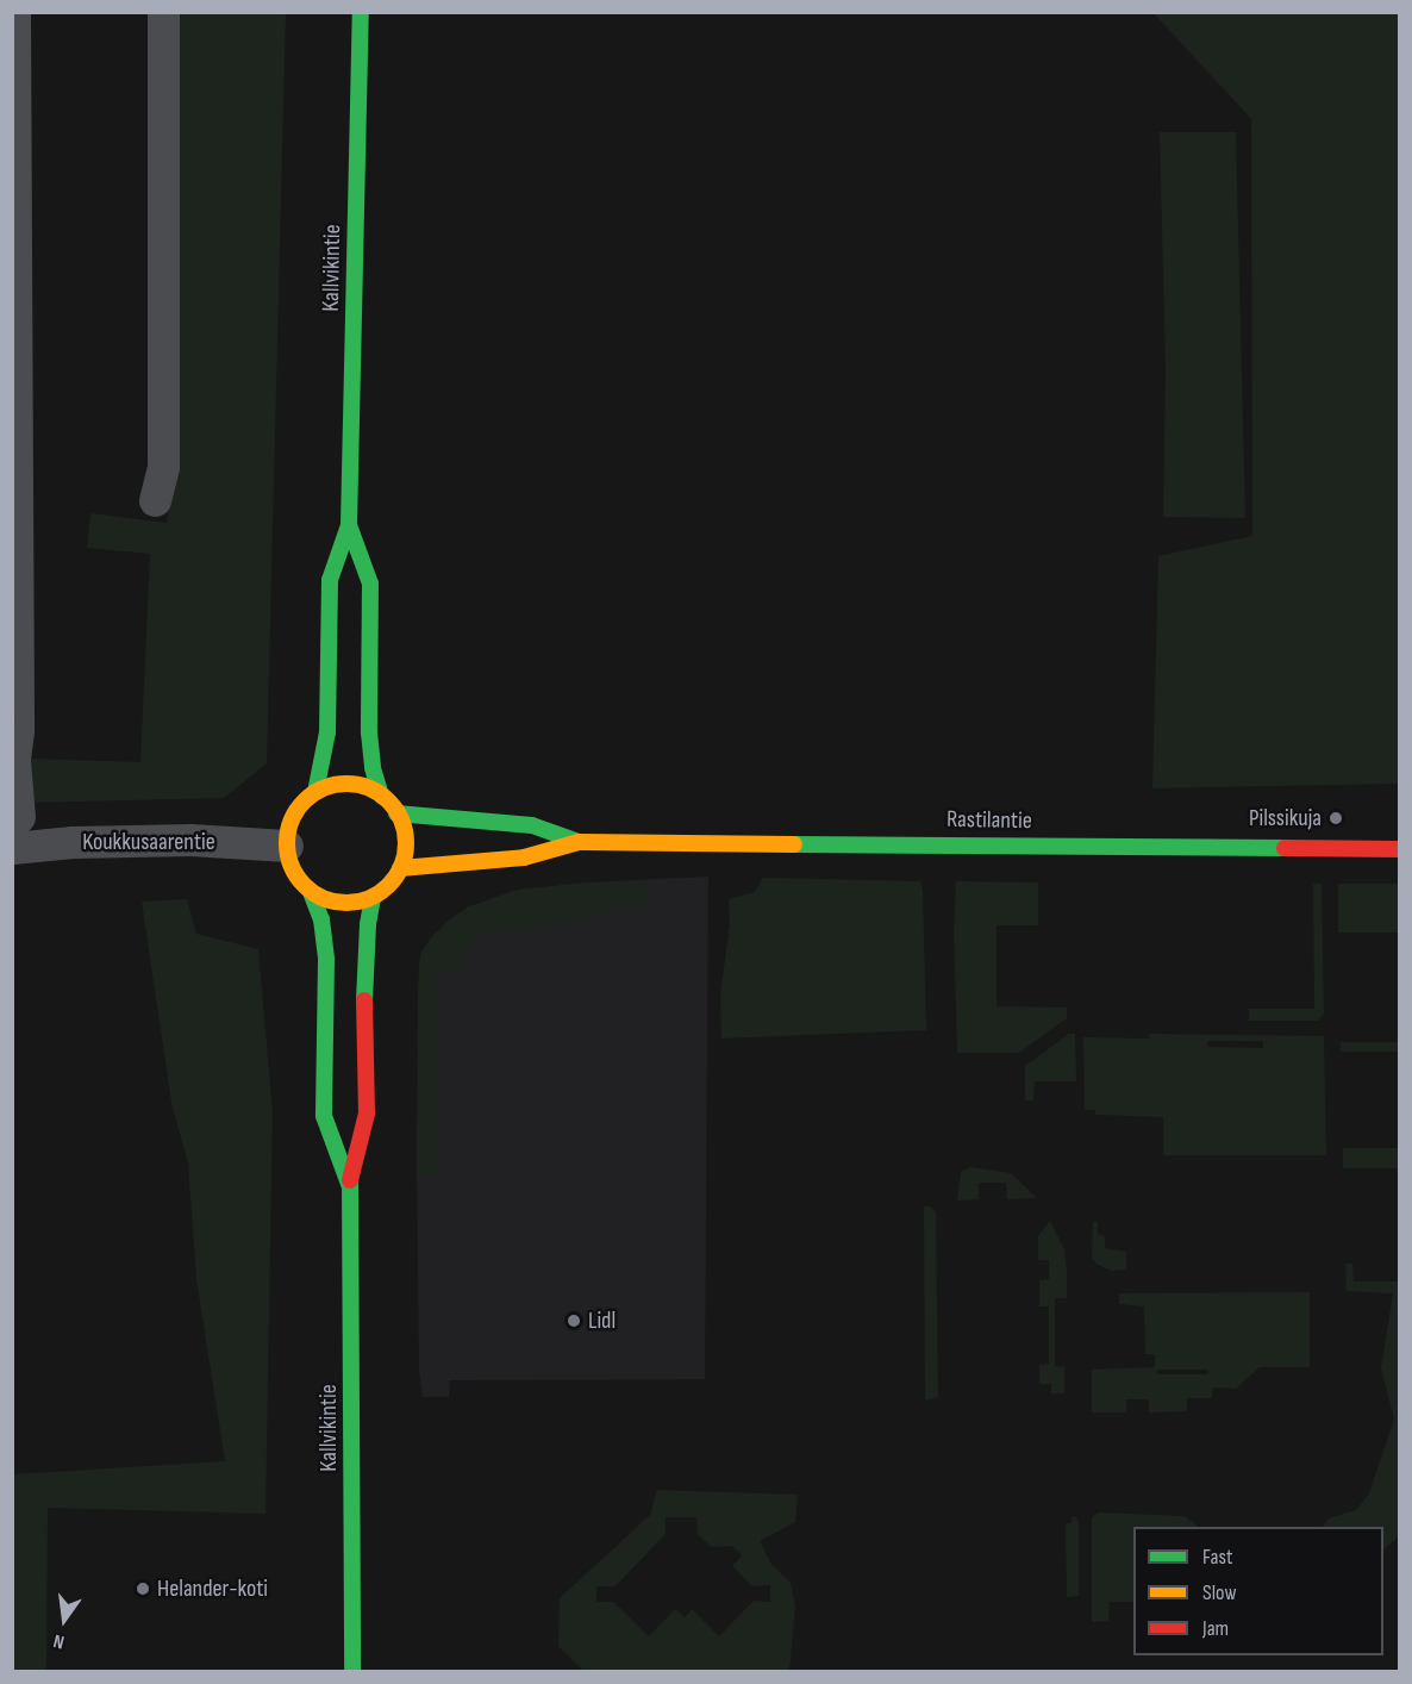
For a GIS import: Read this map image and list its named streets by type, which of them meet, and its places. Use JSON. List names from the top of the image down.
{
  "streets": {
    "main road": ["Kallvikintie", "Rastilantie"],
    "street": ["Koukkusaarentie"]
  },
  "crossings": [
    ["Kallvikintie", "Rastilantie"],
    ["Kallvikintie", "Koukkusaarentie"],
    ["Rastilantie", "Koukkusaarentie"]
  ],
  "places": ["Pilssikuja", "Lidl", "Helander-koti"],
  "legend": ["Fast", "Slow", "Jam"],
  "north": "bottom"
}
